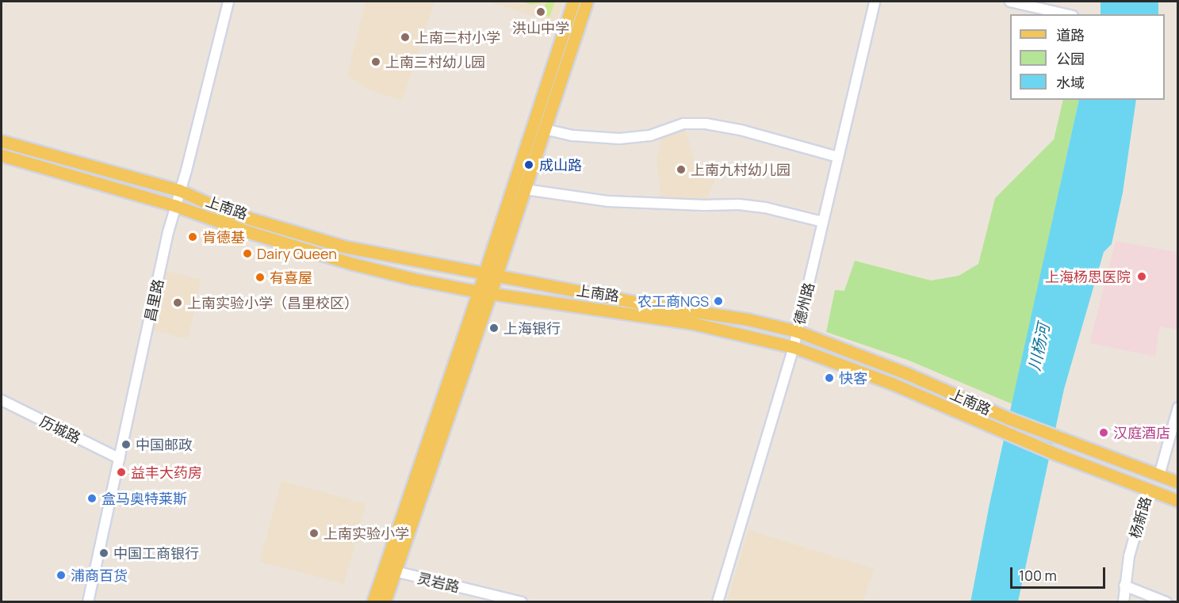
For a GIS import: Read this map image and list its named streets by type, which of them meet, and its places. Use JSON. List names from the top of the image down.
{
  "streets": {
    "main road": ["上南路"],
    "street": [
      "昌里路",
      "德州路",
      "历城路",
      "杨新路",
      "灵岩路"
    ]
  },
  "crossings": [
    ["上南路", "昌里路"],
    ["上南路", "德州路"],
    ["上南路", "杨新路"],
    ["昌里路", "历城路"]
  ],
  "water": ["川杨河"],
  "places": [
    "洪山中学",
    "上南二村小学",
    "上南三村幼儿园",
    "成山路",
    "上南九村幼儿园",
    "肯德基",
    "Dairy Queen",
    "上海杨思医院",
    "有喜屋",
    "农工商NGS",
    "上南实验小学（昌里校区）",
    "上海银行",
    "快客",
    "汉庭酒店",
    "中国邮政",
    "益丰大药房",
    "盒马奥特莱斯",
    "上南实验小学",
    "中国工商银行",
    "浦商百货"
  ],
  "legend": ["道路", "公园", "水域"],
  "scale_bar": "100 m"
}
